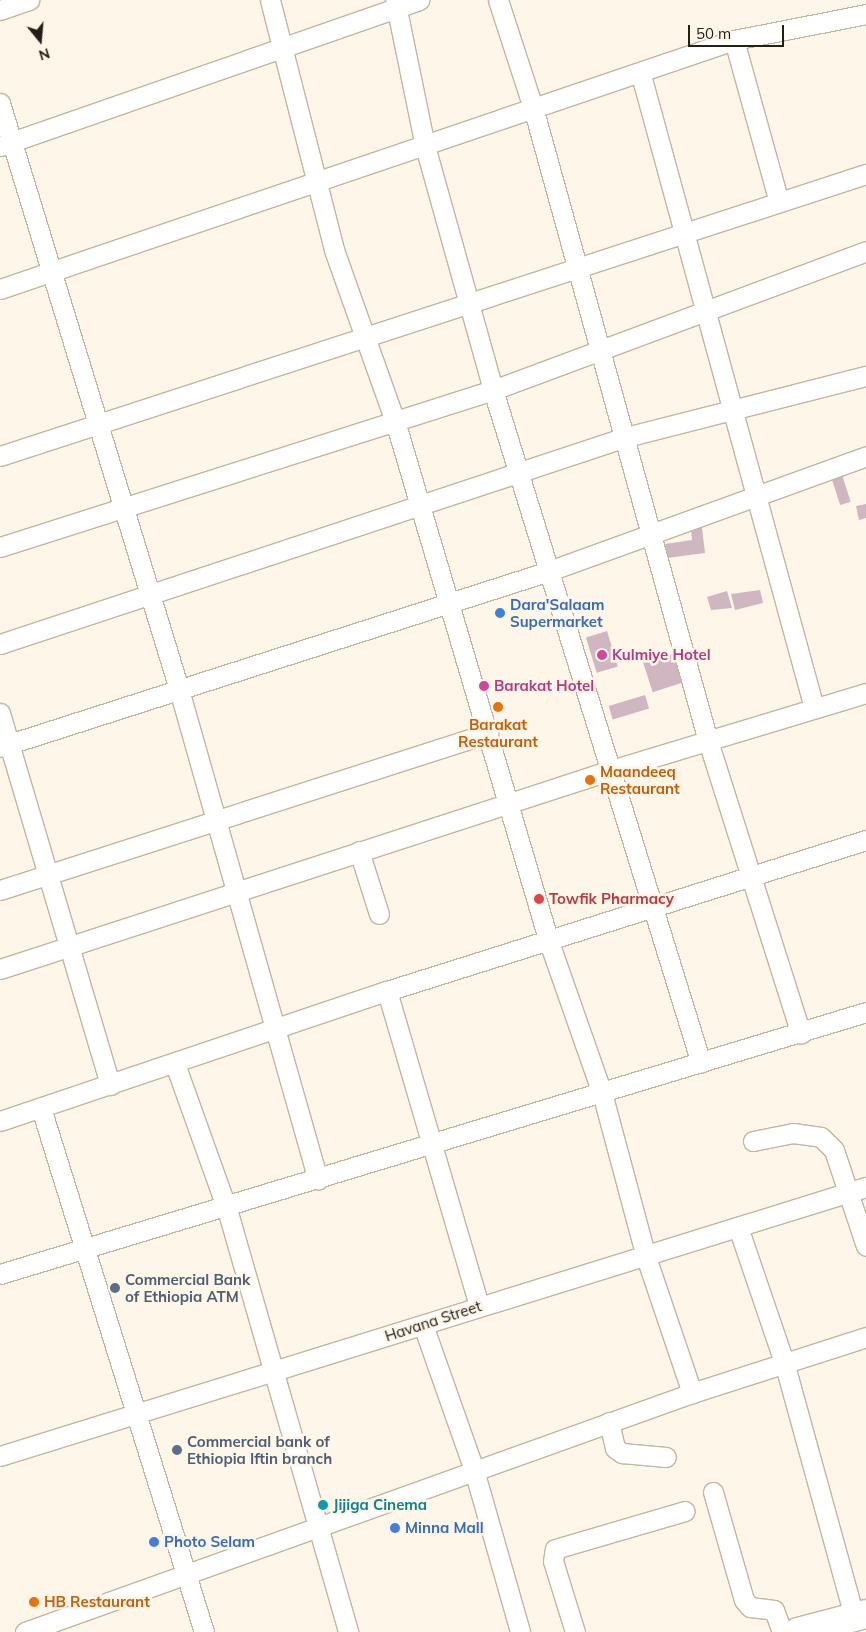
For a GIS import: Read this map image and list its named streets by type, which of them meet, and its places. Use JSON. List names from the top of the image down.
{
  "streets": {
    "street": ["Havana Street"]
  },
  "places": [
    "Dara'Salaam Supermarket",
    "Kulmiye Hotel",
    "Barakat Hotel",
    "Barakat Restaurant",
    "Maandeeq Restaurant",
    "Towfik Pharmacy",
    "Commercial Bank of Ethiopia ATM",
    "Commercial bank of Ethiopia Iftin branch",
    "Jijiga Cinema",
    "Minna Mall",
    "Photo Selam",
    "HB Restaurant"
  ],
  "scale_bar": "50 m",
  "north": "bottom"
}
